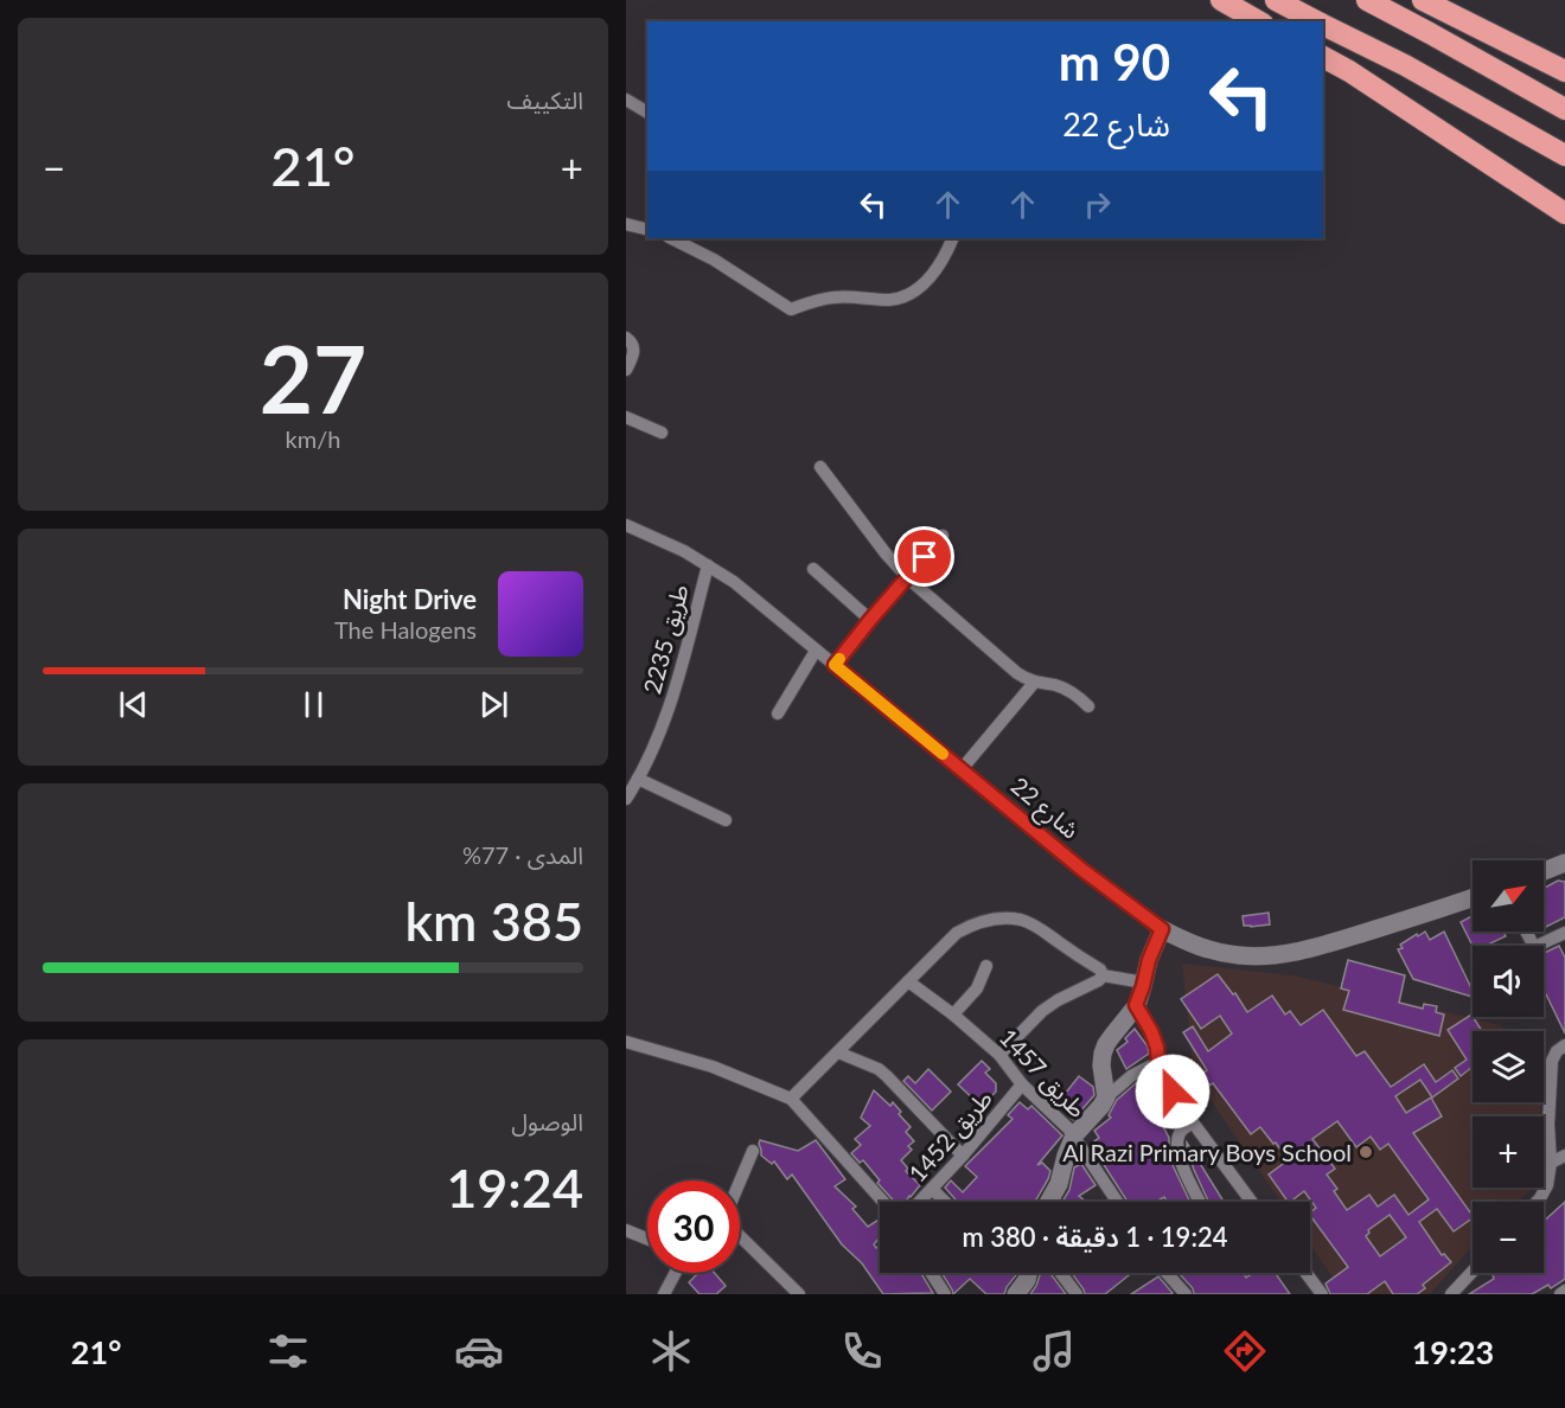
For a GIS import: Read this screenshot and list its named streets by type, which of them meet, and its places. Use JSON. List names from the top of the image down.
{
  "streets": {
    "street": [
      "طريق 2235",
      "شارع 22",
      "طريق 1457",
      "طريق 1452"
    ]
  },
  "crossings": [
    ["طريق 2235", "شارع 22"],
    ["طريق 1457", "طريق 1452"]
  ],
  "places": ["Al Razi Primary Boys School"],
  "north": "top right",
  "page": {
    "tile": [
      "التكييف",
      ["27", "km/h"],
      ["المدى · 77%", "385 km"],
      ["الوصول", "19:24"]
    ],
    "turn": ["90 m", "شارع 22"],
    "heat": ["−", "21°", "+"],
    "song": ["Night Drive", "The Halogens"],
    "map_buttons": ["+", "−"],
    "limit": "30",
    "trip": "19:24 · 1 دقيقة · 380 m",
    "tabs": ["19:23", "21°"]
  }
}
